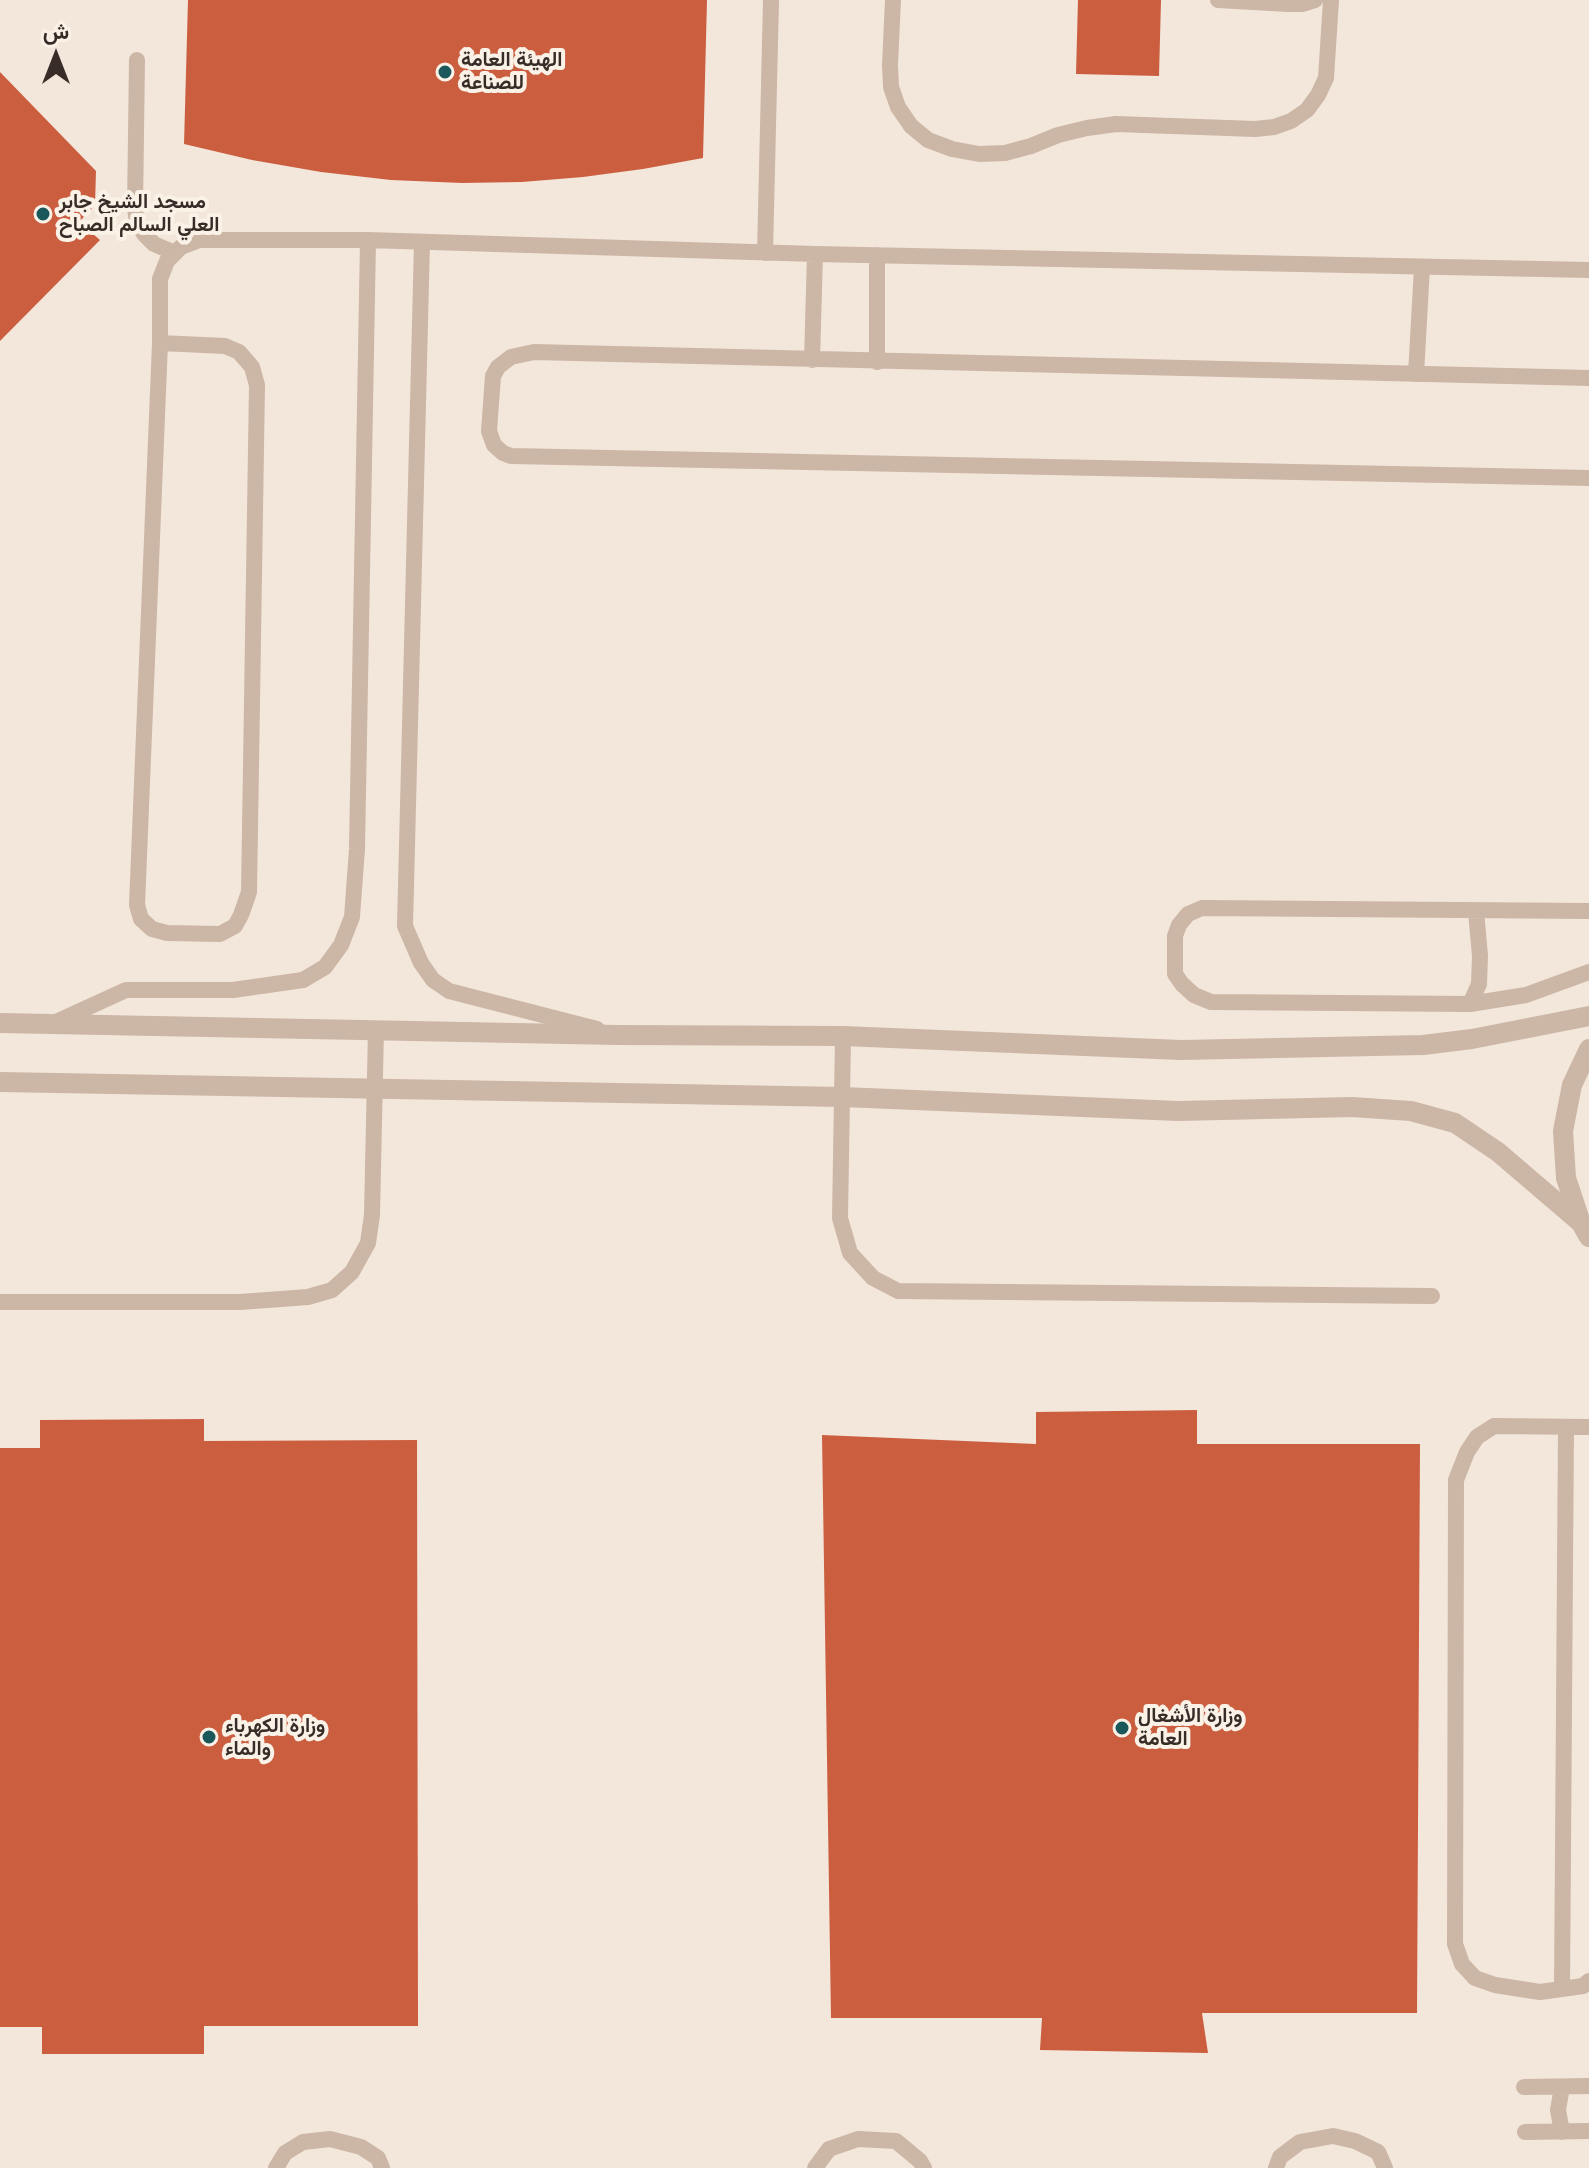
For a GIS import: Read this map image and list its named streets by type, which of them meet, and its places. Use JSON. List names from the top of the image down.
{
  "places": [
    "الهيئة العامة للصناعة",
    "مسجد الشيخ جابر العلي السالم الصباح",
    "وزارة الأشغال العامة",
    "وزارة الكهرباء والماء"
  ],
  "north": "top"
}
